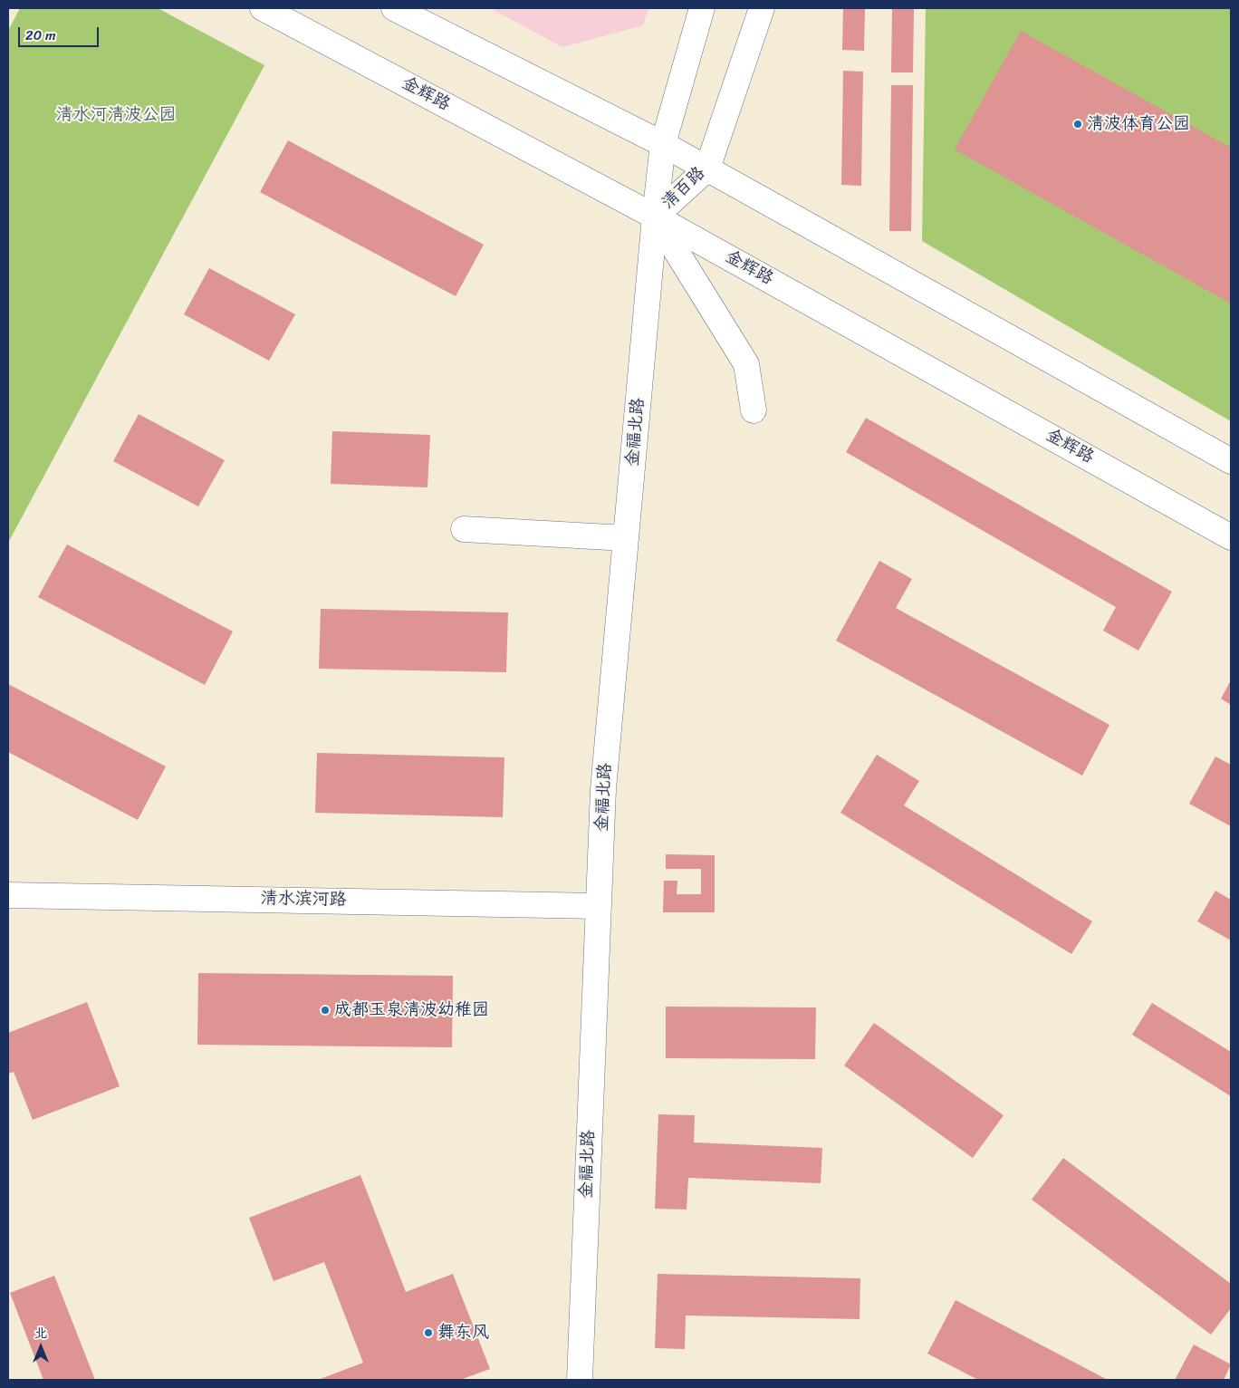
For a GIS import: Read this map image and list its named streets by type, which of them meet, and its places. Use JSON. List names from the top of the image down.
{
  "streets": {
    "street": [
      "金辉路",
      "清百路",
      "金福北路",
      "清水滨河路"
    ]
  },
  "crossings": [
    ["金辉路", "清百路"],
    ["金辉路", "金福北路"],
    ["清百路", "金福北路"],
    ["金福北路", "清水滨河路"]
  ],
  "parks": ["清水河清波公园"],
  "places": ["清波体育公园", "成都玉泉清波幼稚园", "舞东风"],
  "scale_bar": "20 m",
  "north": "top"
}
